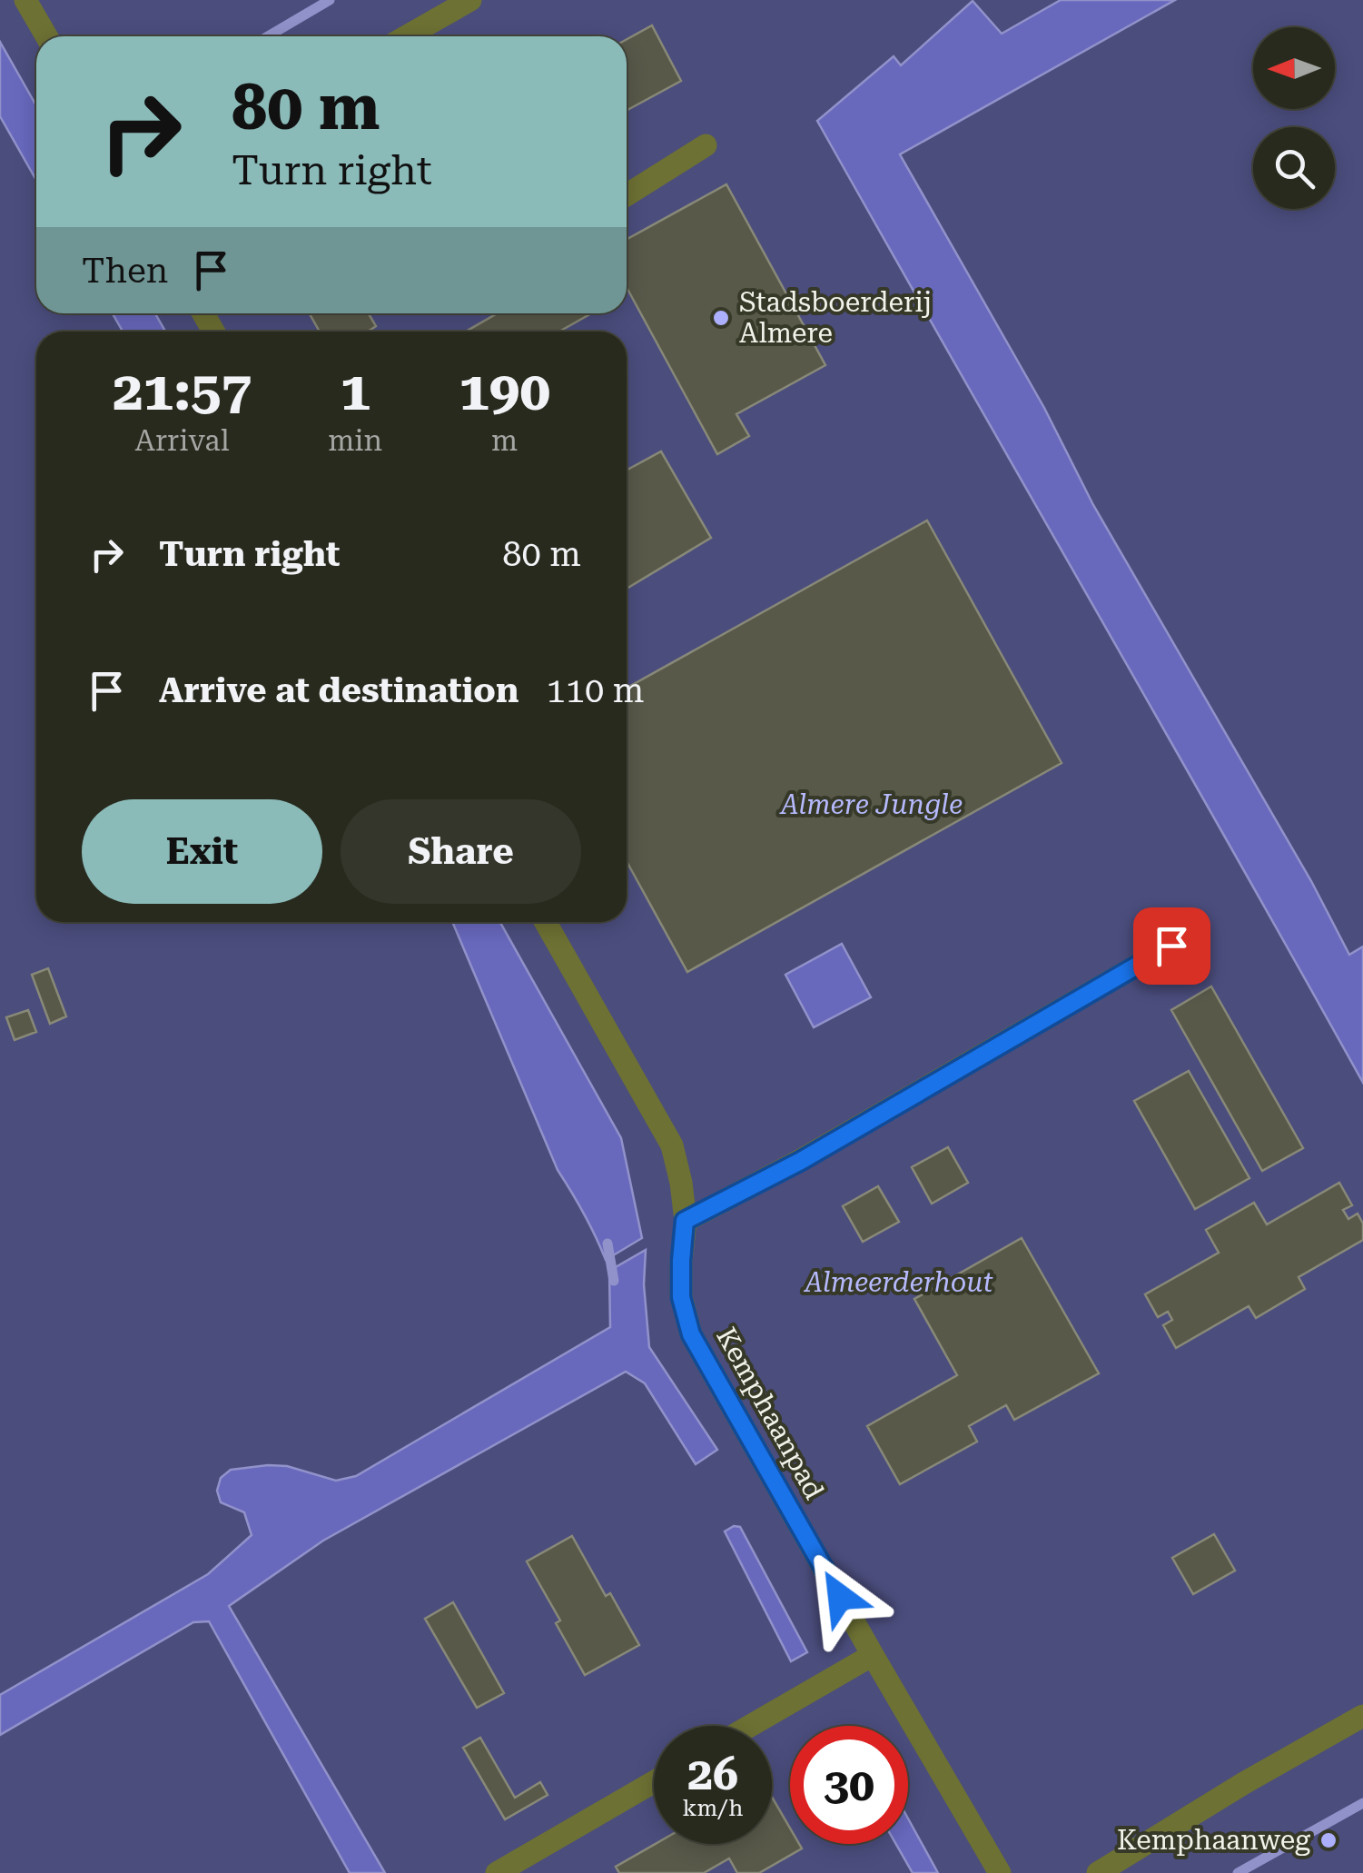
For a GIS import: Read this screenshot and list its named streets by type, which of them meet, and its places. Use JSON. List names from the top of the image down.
{
  "streets": {
    "street": ["Kemphaanpad"]
  },
  "parks": ["Almere Jungle", "Almeerderhout"],
  "places": ["Stadsboerderij Almere", "Kemphaanweg"],
  "north": "left",
  "page": {
    "turn": ["80 m", "Turn right"],
    "then": "Then",
    "eta": [
      "21:57",
      "Arrival",
      "1",
      "min",
      "190",
      "m"
    ],
    "list": [
      {
        "name": "Turn right",
        "value": "80 m"
      },
      {
        "name": "Arrive at destination",
        "value": "110 m"
      }
    ],
    "buttons": ["Exit", "Share"],
    "speed": "26 km/h",
    "limit": "30"
  }
}
